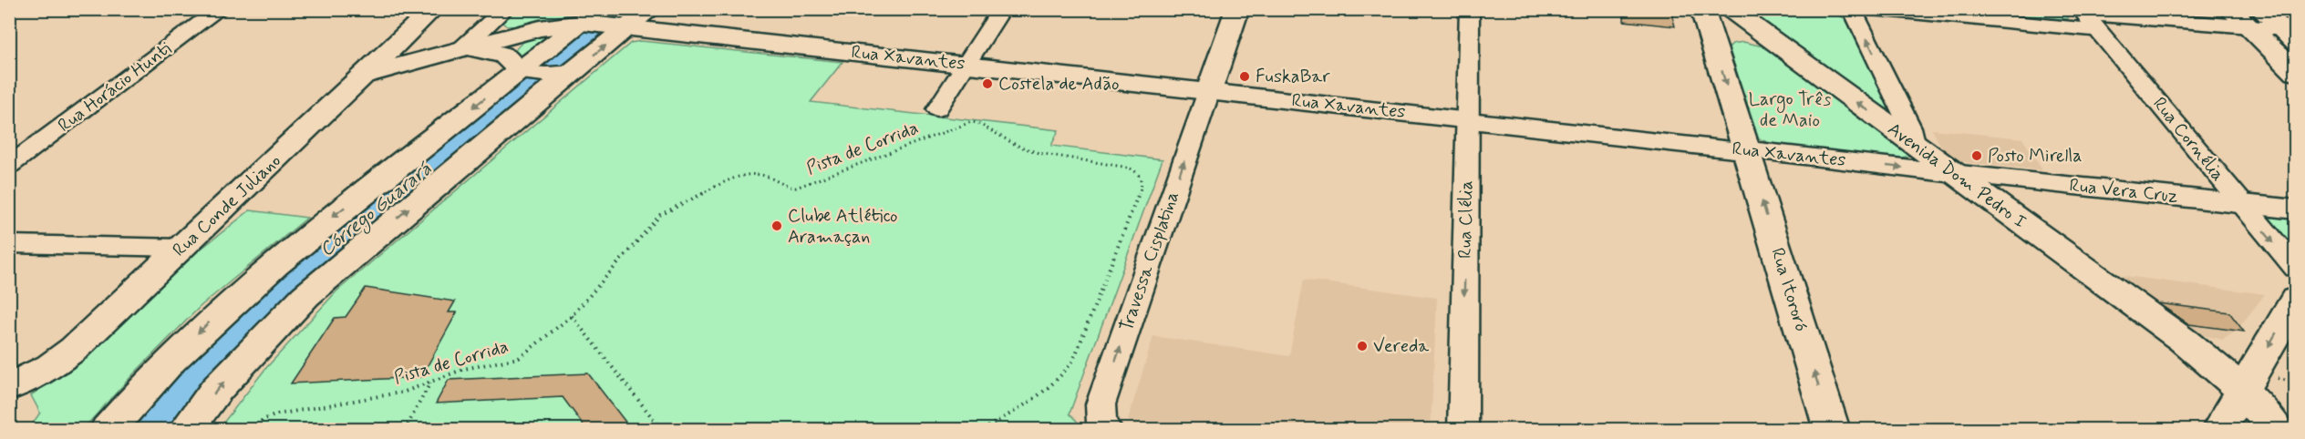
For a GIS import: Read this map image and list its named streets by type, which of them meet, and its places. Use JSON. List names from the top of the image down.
{
  "streets": {
    "street": [
      "Rua Xavantes",
      "Rua Horácio Hunti",
      "Rua Cornélia",
      "Avenida Dom Pedro I",
      "Rua Vera Cruz",
      "Rua Conde Juliano",
      "Rua Clélia",
      "Travessa Cisplatina",
      "Rua Itororó"
    ],
    "path": ["Pista de Corrida"]
  },
  "crossings": [
    ["Rua Xavantes", "Avenida Dom Pedro I"],
    ["Rua Xavantes", "Rua Vera Cruz"],
    ["Rua Xavantes", "Rua Conde Juliano"],
    ["Rua Xavantes", "Rua Clélia"],
    ["Rua Xavantes", "Travessa Cisplatina"],
    ["Rua Xavantes", "Rua Itororó"],
    ["Rua Cornélia", "Rua Vera Cruz"],
    ["Avenida Dom Pedro I", "Rua Vera Cruz"]
  ],
  "one_way": ["Rua Clélia", "Travessa Cisplatina", "Rua Itororó"],
  "water": ["Córrego Guarará"],
  "parks": ["Largo Três de Maio"],
  "places": [
    "FuskaBar",
    "Costela de Adão",
    "Posto Mirella",
    "Clube Atlético Aramaçan",
    "Vereda"
  ]
}
